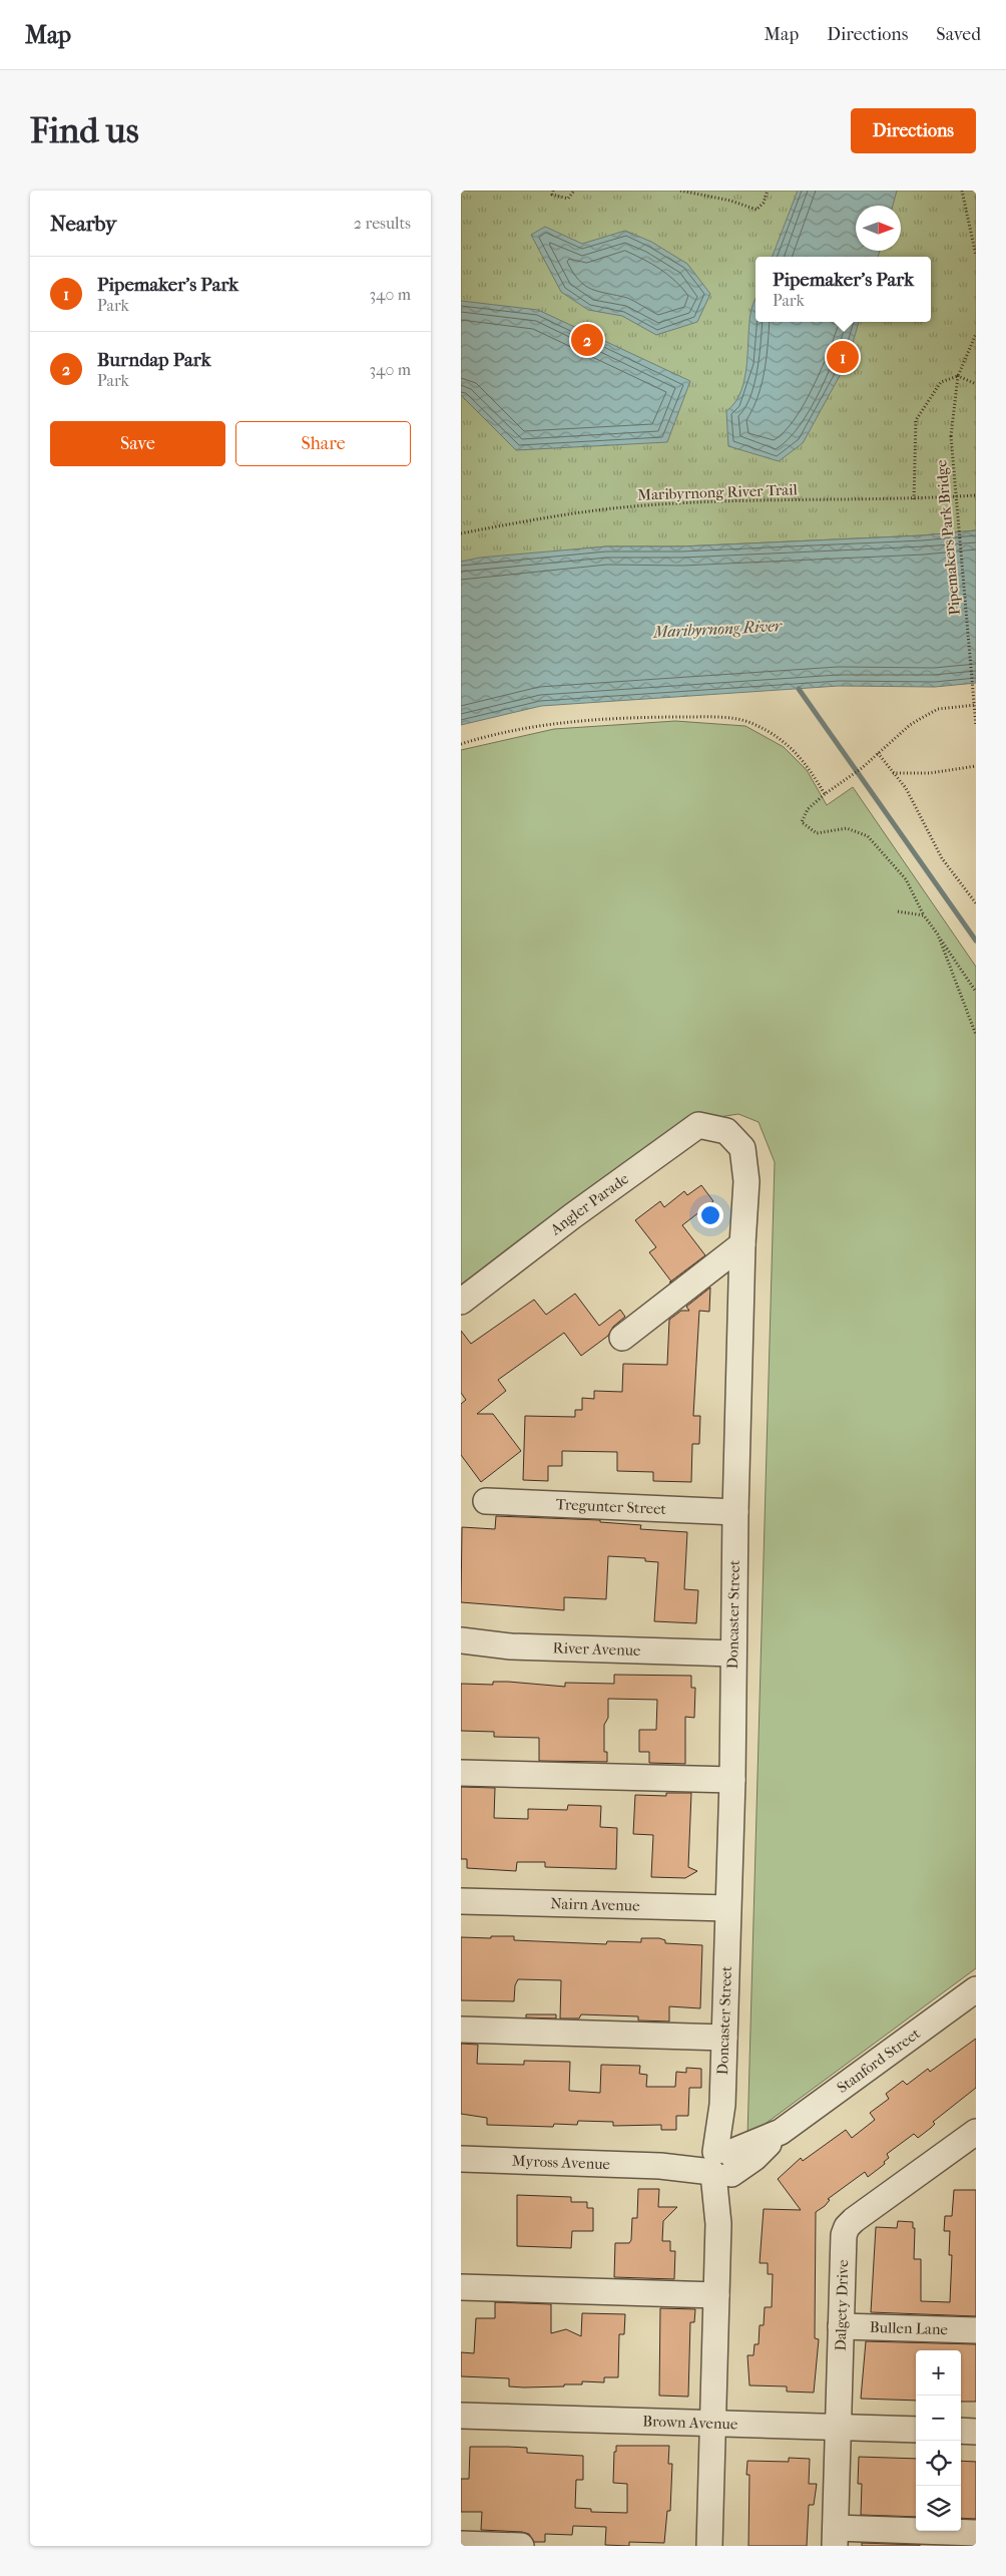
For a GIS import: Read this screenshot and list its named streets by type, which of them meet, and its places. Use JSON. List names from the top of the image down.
{
  "streets": {
    "street": [
      "Angler Parade",
      "Tregunter Street",
      "Doncaster Street",
      "River Avenue",
      "Nairn Avenue",
      "Stanford Street",
      "Myross Avenue",
      "Dalgety Drive",
      "Bullen Lane",
      "Brown Avenue"
    ],
    "path": ["Maribyrnong River Trail", "Pipemakers Park Bridge"]
  },
  "crossings": [
    ["Angler Parade", "Doncaster Street"],
    ["Tregunter Street", "Doncaster Street"],
    ["Doncaster Street", "River Avenue"],
    ["Doncaster Street", "Nairn Avenue"],
    ["Doncaster Street", "Stanford Street"],
    ["Doncaster Street", "Myross Avenue"],
    ["Doncaster Street", "Brown Avenue"],
    ["Stanford Street", "Myross Avenue"],
    ["Dalgety Drive", "Bullen Lane"],
    ["Dalgety Drive", "Brown Avenue"]
  ],
  "water": ["Maribyrnong River"],
  "north": "right",
  "page": {
    "header": "Map",
    "nav": ["Map", "Directions", "Saved"],
    "buttons": [
      "Directions",
      ["Save", "Share"]
    ],
    "title": "Find us",
    "heading": ["Nearby", "2 results"],
    "list": [
      {
        "mark": "1",
        "name": "Pipemaker's Park",
        "note": "Park",
        "value": "340 m"
      },
      {
        "mark": "2",
        "name": "Burndap Park",
        "note": "Park",
        "value": "340 m"
      }
    ],
    "popup": ["Pipemaker's Park", "Park"],
    "pins": ["2", "1"],
    "map_buttons": ["+", "−"]
  }
}
